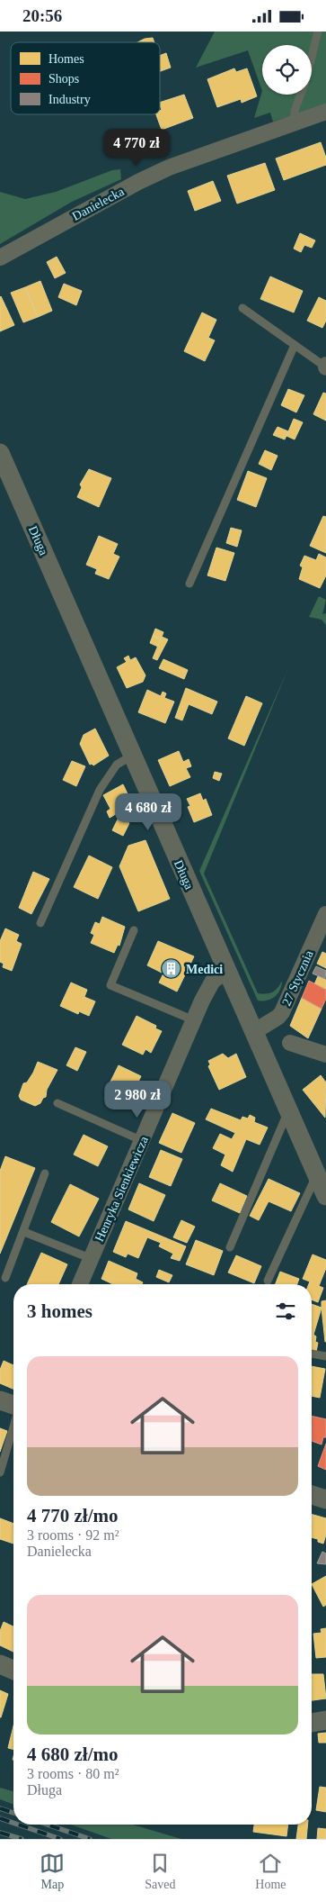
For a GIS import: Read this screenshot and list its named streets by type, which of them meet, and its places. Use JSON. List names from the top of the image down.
{
  "streets": {
    "street": [
      "Danielecka",
      "Długa",
      "27 Stycznia",
      "Henryka Sienkiewicza"
    ]
  },
  "crossings": [
    ["Długa", "27 Stycznia"],
    ["Długa", "Henryka Sienkiewicza"]
  ],
  "places": {
    "building": ["Medici"]
  },
  "legend": ["Homes", "Shops", "Industry"],
  "page": {
    "status": "20:56",
    "price": ["4 770 zł", "4 680 zł", "2 980 zł"],
    "heading": "3 homes",
    "list": [
      {
        "name": "4 770 zł/mo",
        "note": "3 rooms · 92 m² · Danielecka"
      },
      {
        "name": "4 680 zł/mo",
        "note": "3 rooms · 80 m² · Długa"
      }
    ],
    "tabs": ["Map", "Saved", "Home"]
  }
}
